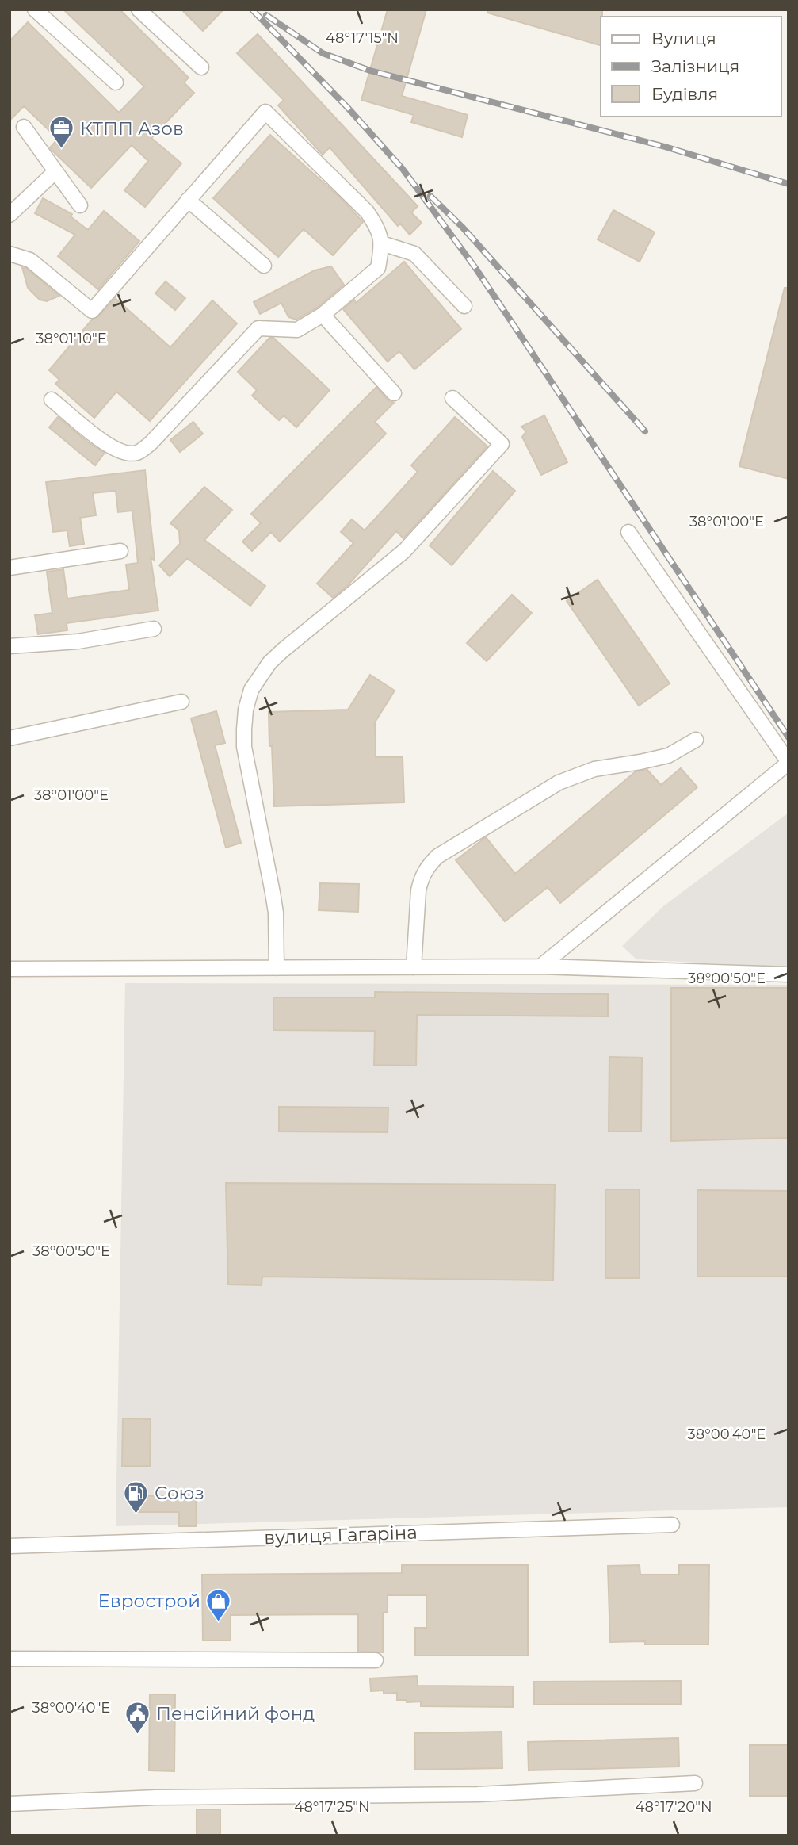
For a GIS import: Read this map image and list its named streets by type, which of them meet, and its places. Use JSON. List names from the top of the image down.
{
  "streets": {
    "street": ["вулиця Гагаріна"]
  },
  "places": {
    "office": ["КТПП Азов"],
    "fuel station": ["Союз"],
    "shop": ["Еврострой"],
    "public building": ["Пенсійний фонд"]
  },
  "legend": ["Вулиця", "Залізниця", "Будівля"],
  "coordinates": [
    "48°17'15\"N",
    "38°01'10\"E",
    "38°01'00\"E",
    "38°00'50\"E",
    "38°00'40\"E",
    "48°17'25\"N",
    "48°17'20\"N"
  ]
}
